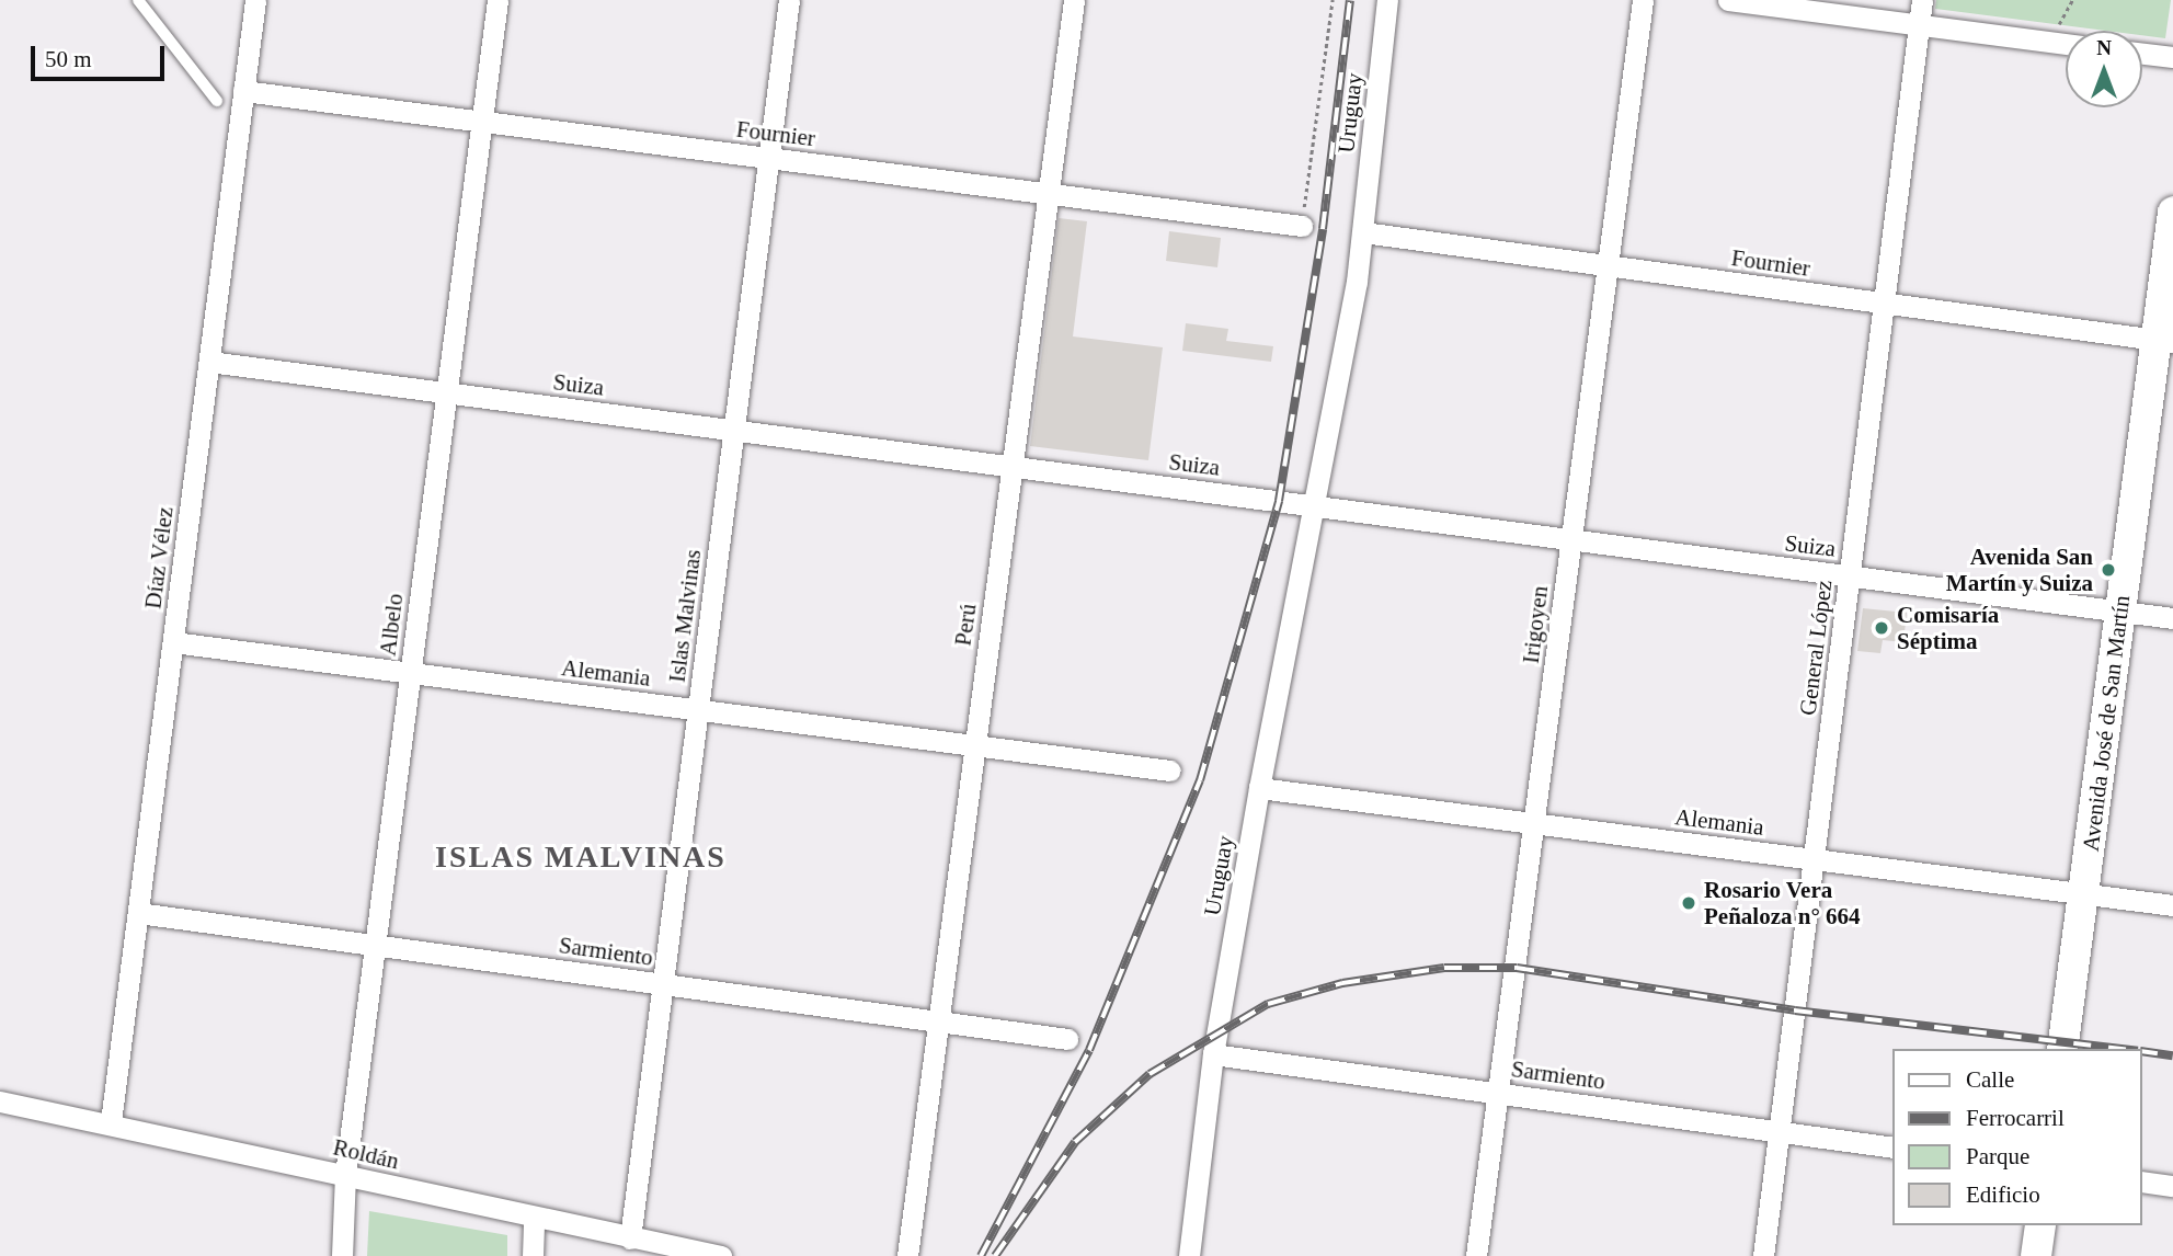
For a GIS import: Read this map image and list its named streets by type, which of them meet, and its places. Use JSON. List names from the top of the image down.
{
  "streets": {
    "main road": ["Avenida José de San Martín"],
    "street": [
      "Uruguay",
      "Fournier",
      "Suiza",
      "Díaz Vélez",
      "Islas Malvinas",
      "Albelo",
      "Perú",
      "Irigoyen",
      "General López",
      "Alemania",
      "Sarmiento",
      "Roldán"
    ]
  },
  "crossings": [
    ["Uruguay", "Fournier"],
    ["Uruguay", "Suiza"],
    ["Uruguay", "Alemania"],
    ["Uruguay", "Sarmiento"],
    ["Fournier", "Díaz Vélez"],
    ["Fournier", "Islas Malvinas"],
    ["Fournier", "Albelo"],
    ["Fournier", "Perú"],
    ["Fournier", "Irigoyen"],
    ["Fournier", "General López"],
    ["Fournier", "Avenida José de San Martín"],
    ["Suiza", "Díaz Vélez"],
    ["Suiza", "Islas Malvinas"],
    ["Suiza", "Albelo"],
    ["Suiza", "Perú"],
    ["Suiza", "Irigoyen"],
    ["Suiza", "General López"],
    ["Suiza", "Avenida José de San Martín"],
    ["Díaz Vélez", "Alemania"],
    ["Díaz Vélez", "Sarmiento"],
    ["Díaz Vélez", "Roldán"],
    ["Islas Malvinas", "Alemania"],
    ["Islas Malvinas", "Sarmiento"],
    ["Islas Malvinas", "Roldán"],
    ["Albelo", "Alemania"],
    ["Albelo", "Sarmiento"],
    ["Albelo", "Roldán"],
    ["Perú", "Alemania"],
    ["Perú", "Sarmiento"],
    ["Irigoyen", "Alemania"],
    ["Irigoyen", "Sarmiento"],
    ["General López", "Alemania"],
    ["General López", "Sarmiento"],
    ["Alemania", "Avenida José de San Martín"]
  ],
  "districts": ["ISLAS MALVINAS"],
  "places": ["Avenida San Martín y Suiza", "Comisaría Séptima", "Rosario Vera Peñaloza n° 664"],
  "legend": [
    "Calle",
    "Ferrocarril",
    "Parque",
    "Edificio"
  ],
  "scale_bar": "50 m",
  "north": "top"
}
